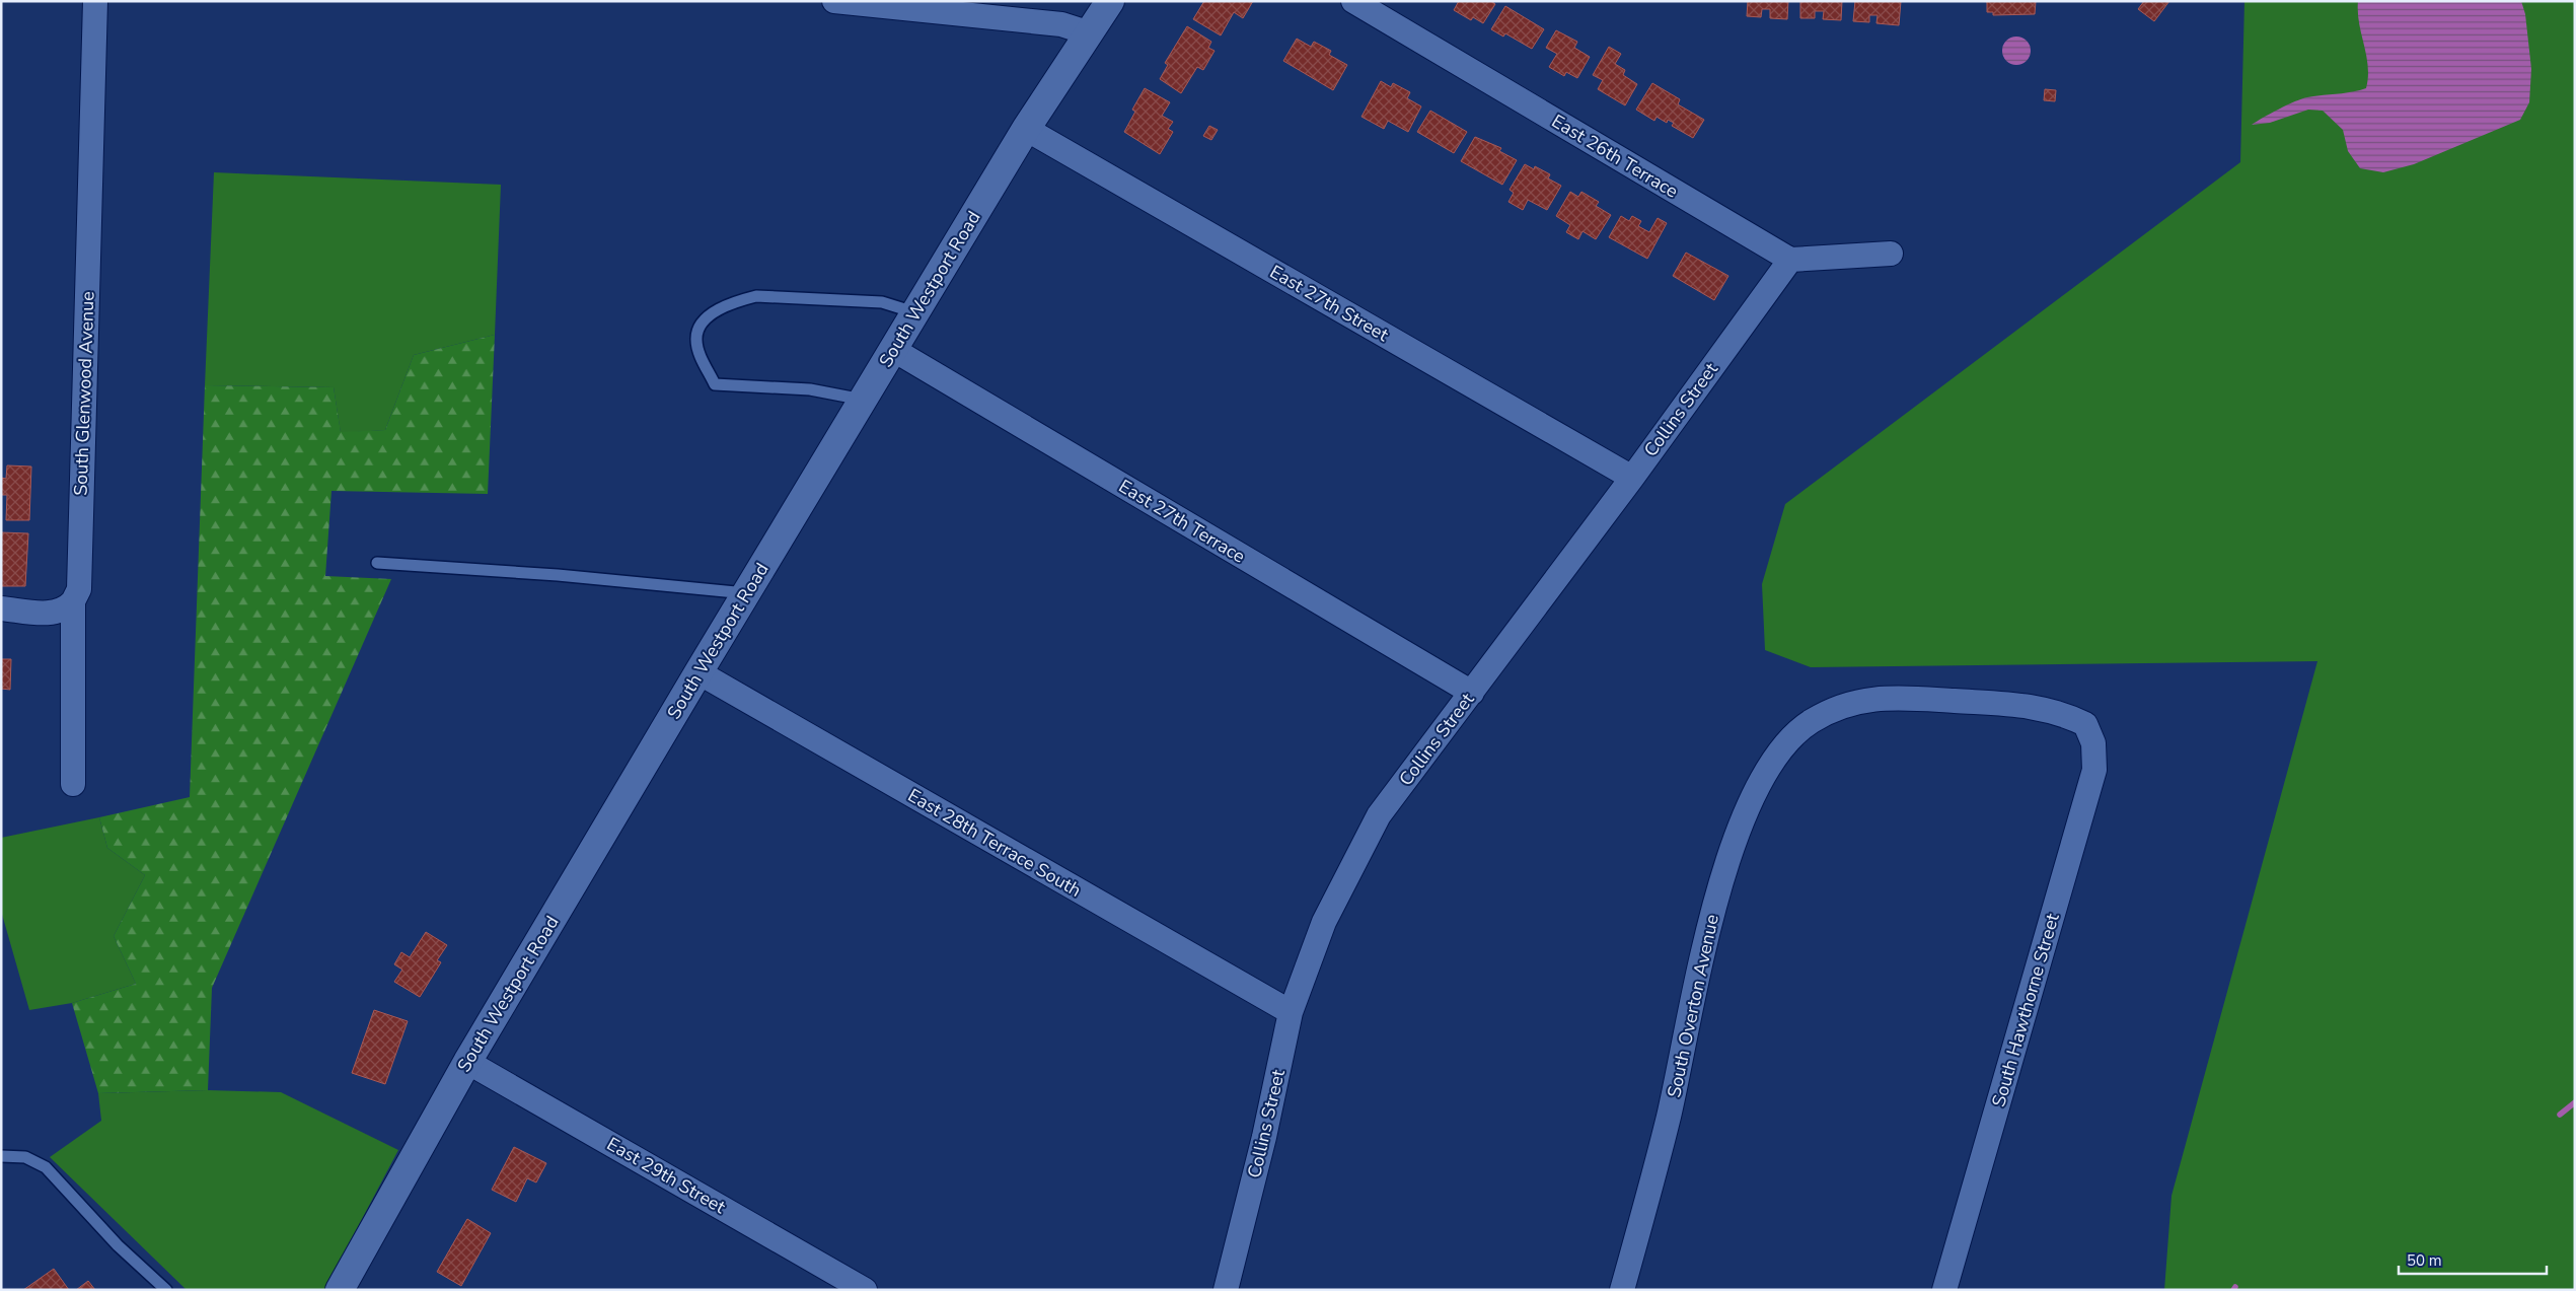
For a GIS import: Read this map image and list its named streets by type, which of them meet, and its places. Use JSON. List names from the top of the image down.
{
  "streets": {
    "street": [
      "East 26th Terrace",
      "South Westport Road",
      "East 27th Street",
      "South Glenwood Avenue",
      "Collins Street",
      "East 27th Terrace",
      "East 28th Terrace South",
      "South Overton Avenue",
      "South Hawthorne Street",
      "East 29th Street"
    ]
  },
  "crossings": [
    ["East 26th Terrace", "Collins Street"],
    ["South Westport Road", "East 27th Street"],
    ["South Westport Road", "East 27th Terrace"],
    ["South Westport Road", "East 28th Terrace South"],
    ["South Westport Road", "East 29th Street"],
    ["East 27th Street", "Collins Street"],
    ["Collins Street", "East 27th Terrace"],
    ["Collins Street", "East 28th Terrace South"],
    ["South Overton Avenue", "South Hawthorne Street"]
  ],
  "scale_bar": "50 m"
}
